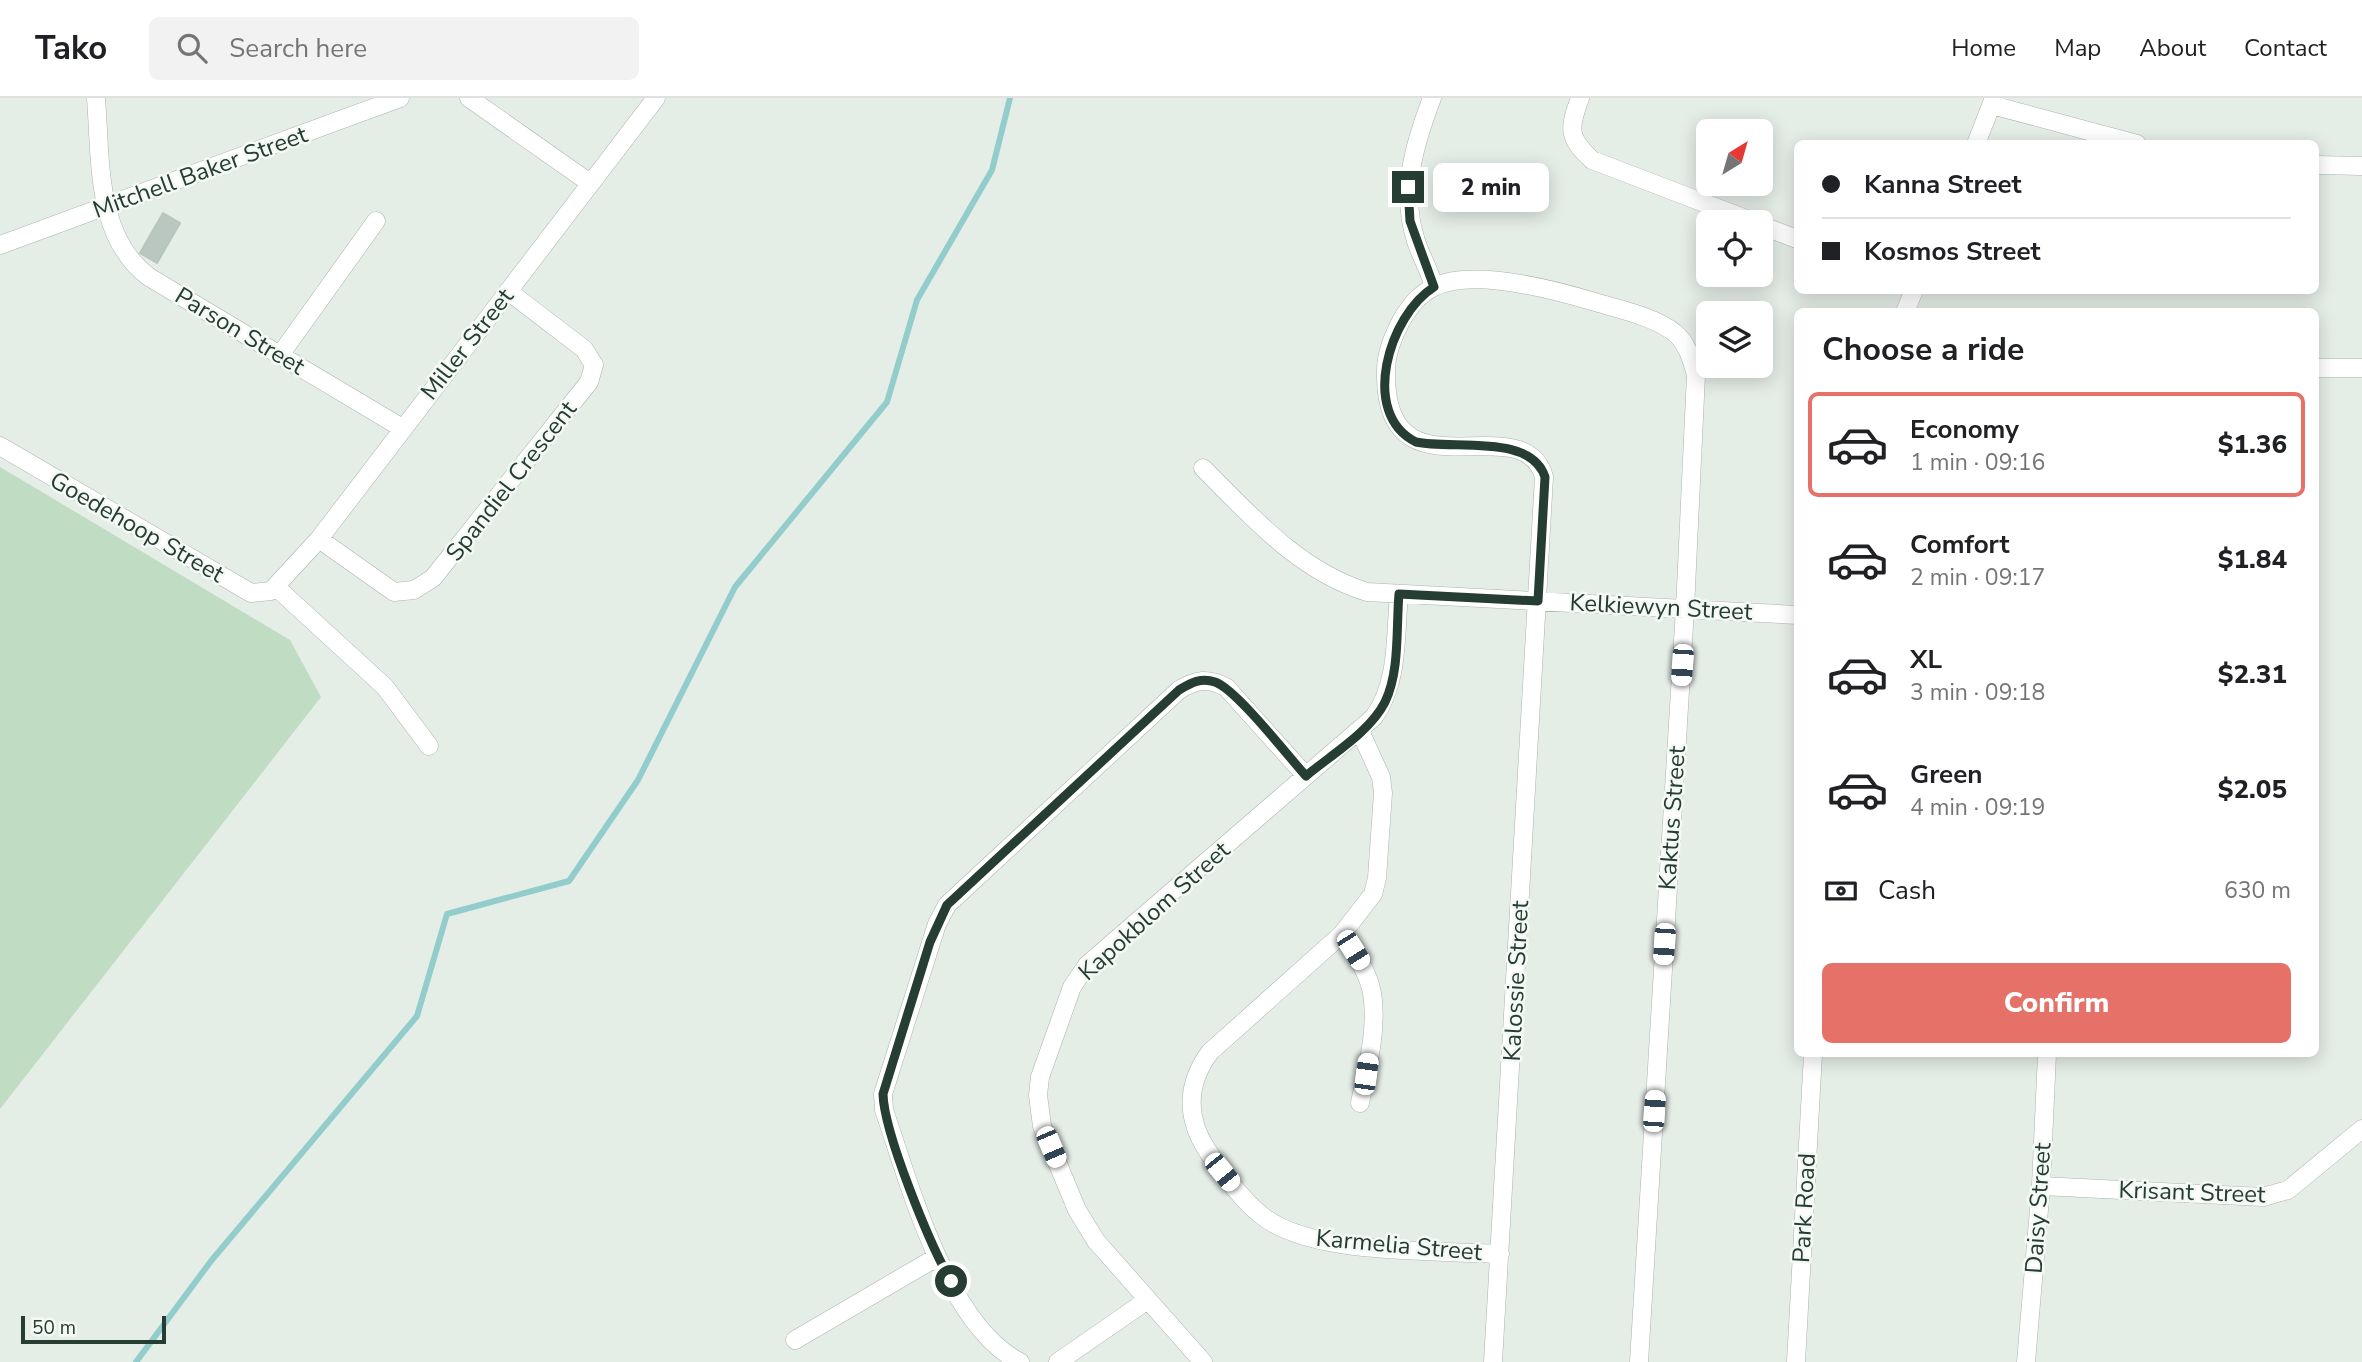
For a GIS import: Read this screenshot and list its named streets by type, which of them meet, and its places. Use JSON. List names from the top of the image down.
{
  "streets": {
    "street": [
      "Mitchell Baker Street",
      "Parson Street",
      "Miller Street",
      "Spandiel Crescent",
      "Goedehoop Street",
      "Kelkiewyn Street",
      "Kaktus Street",
      "Kapokblom Street",
      "Kalossie Street",
      "Krisant Street",
      "Park Road",
      "Daisy Street",
      "Karmelia Street"
    ]
  },
  "crossings": [
    ["Mitchell Baker Street", "Parson Street"],
    ["Parson Street", "Miller Street"],
    ["Miller Street", "Spandiel Crescent"],
    ["Miller Street", "Goedehoop Street"],
    ["Kelkiewyn Street", "Kaktus Street"],
    ["Kelkiewyn Street", "Kapokblom Street"],
    ["Kelkiewyn Street", "Kalossie Street"],
    ["Kaktus Street", "Kalossie Street"],
    ["Kapokblom Street", "Karmelia Street"],
    ["Kalossie Street", "Karmelia Street"],
    ["Krisant Street", "Daisy Street"]
  ],
  "scale_bar": "50 m",
  "north": "top right",
  "page": {
    "header": "Tako",
    "search": "Search here",
    "nav": [
      "Home",
      "Map",
      "About",
      "Contact"
    ],
    "banner": ["Kanna Street", "Kosmos Street"],
    "bubble": "2 min",
    "heading": "Choose a ride",
    "list": [
      {
        "name": "Economy",
        "note": "1 min · 09:16",
        "value": "$1.36"
      },
      {
        "name": "Comfort",
        "note": "2 min · 09:17",
        "value": "$1.84"
      },
      {
        "name": "XL",
        "note": "3 min · 09:18",
        "value": "$2.31"
      },
      {
        "name": "Green",
        "note": "4 min · 09:19",
        "value": "$2.05"
      }
    ],
    "pay": ["Cash", "630 m"],
    "buttons": "Confirm",
    "scale": "50 m"
  }
}
